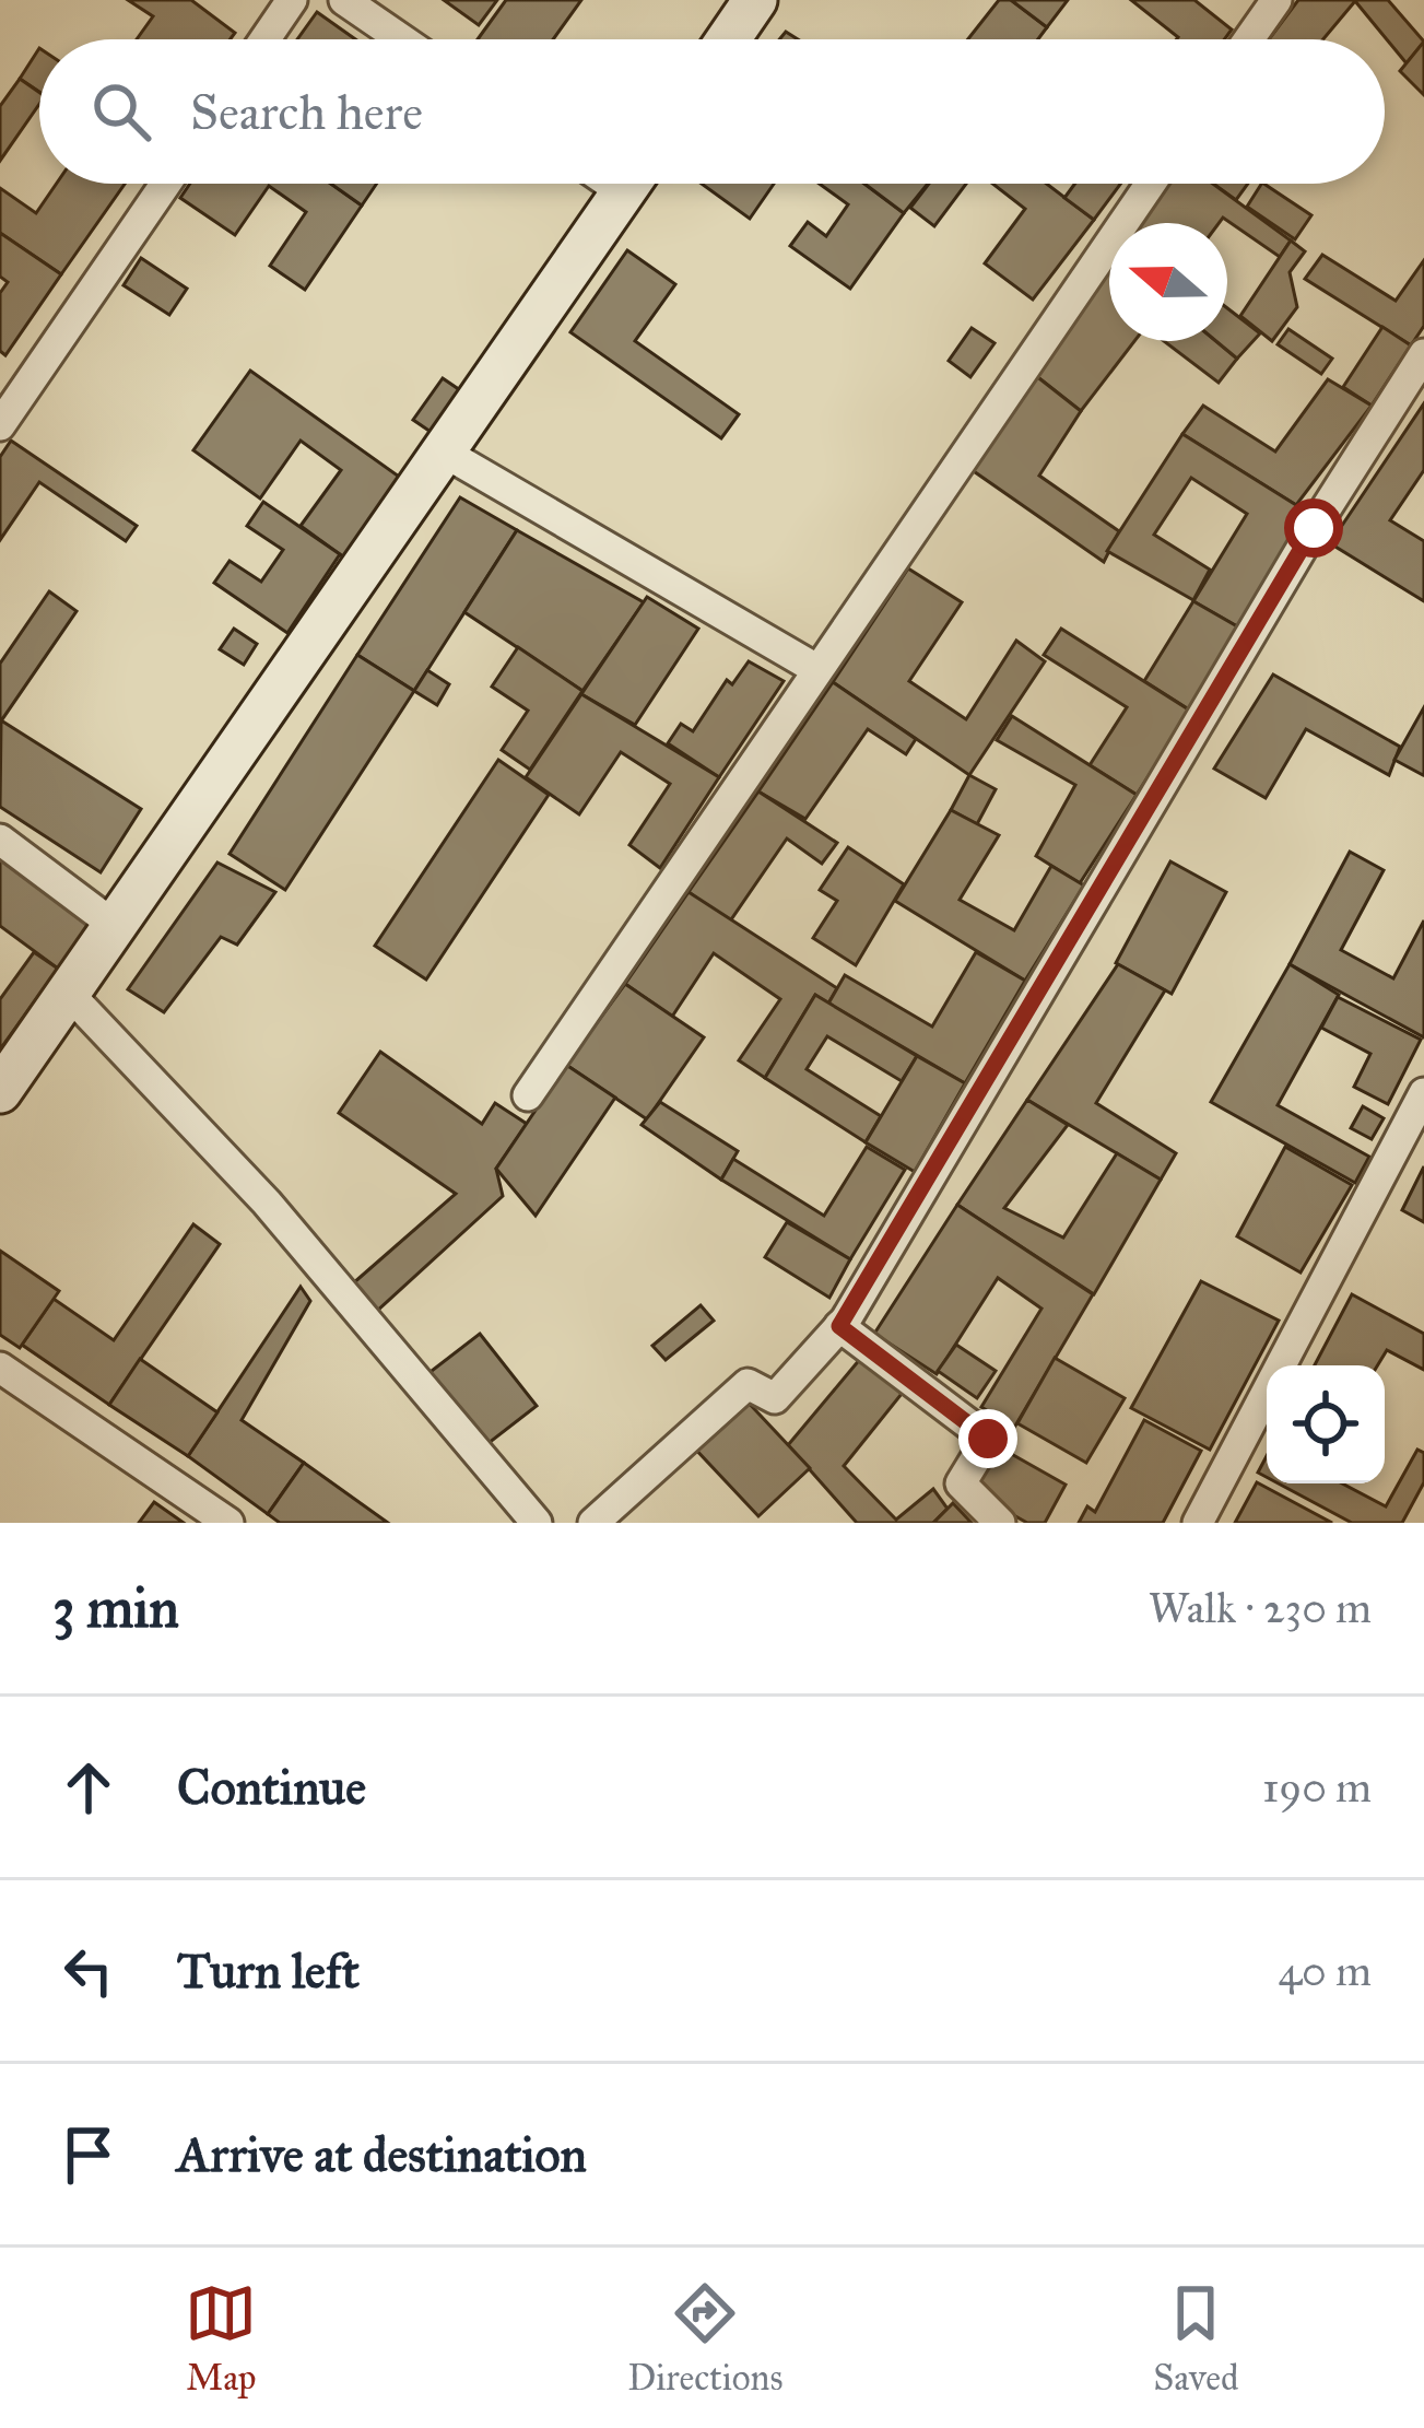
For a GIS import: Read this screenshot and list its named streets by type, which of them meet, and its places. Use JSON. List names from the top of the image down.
{
  "north": "left",
  "page": {
    "search": "Search here",
    "heading": ["3 min", "Walk · 230 m"],
    "list": [
      ["Continue", "190 m"],
      ["Turn left", "40 m"],
      "Arrive at destination"
    ],
    "nav": ["Map", "Directions", "Saved"]
  }
}
